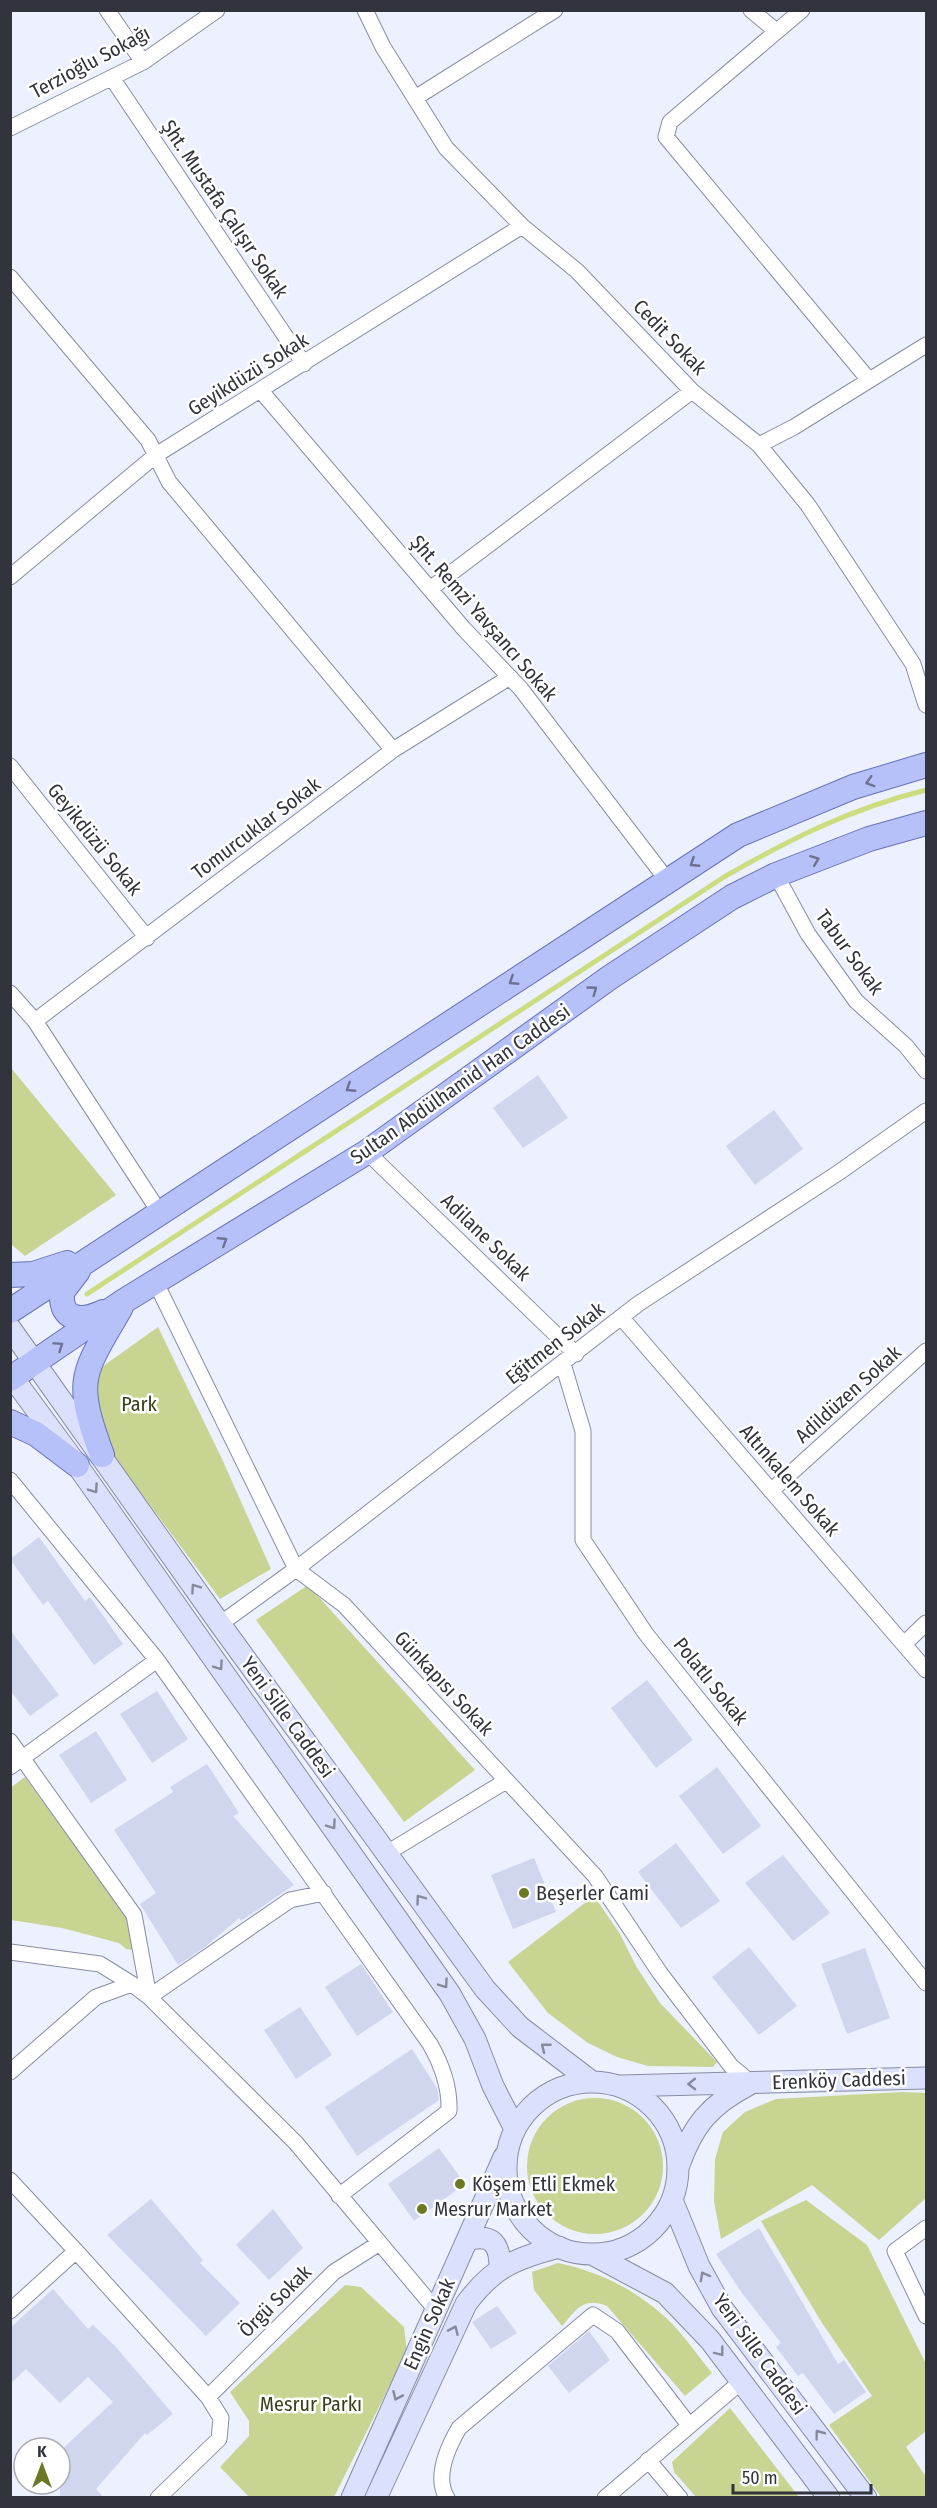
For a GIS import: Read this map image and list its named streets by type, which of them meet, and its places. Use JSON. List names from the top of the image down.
{
  "streets": {
    "main road": [
      "Sultan Abdülhamid Han Caddesi",
      "Yeni Sille Caddesi",
      "Erenköy Caddesi",
      "Engin Sokak"
    ],
    "street": [
      "Terzioğlu Sokağı",
      "Şht. Mustafa Çalışır Sokak",
      "Cedit Sokak",
      "Geyikdüzü Sokak",
      "Şht. Remzi Yavşancı Sokak",
      "Tomurcuklar Sokak",
      "Tabur Sokak",
      "Adilane Sokak",
      "Eğitmen Sokak",
      "Adildüzen Sokak",
      "Altınkalem Sokak",
      "Polatlı Sokak",
      "Günkapısı Sokak",
      "Örgü Sokak"
    ]
  },
  "crossings": [
    ["Terzioğlu Sokağı", "Şht. Mustafa Çalışır Sokak"],
    ["Şht. Mustafa Çalışır Sokak", "Geyikdüzü Sokak"],
    ["Cedit Sokak", "Geyikdüzü Sokak"],
    ["Geyikdüzü Sokak", "Şht. Remzi Yavşancı Sokak"],
    ["Geyikdüzü Sokak", "Tomurcuklar Sokak"],
    ["Şht. Remzi Yavşancı Sokak", "Tomurcuklar Sokak"],
    ["Tabur Sokak", "Sultan Abdülhamid Han Caddesi"],
    ["Sultan Abdülhamid Han Caddesi", "Adilane Sokak"],
    ["Sultan Abdülhamid Han Caddesi", "Günkapısı Sokak"],
    ["Sultan Abdülhamid Han Caddesi", "Yeni Sille Caddesi"],
    ["Adilane Sokak", "Eğitmen Sokak"],
    ["Eğitmen Sokak", "Altınkalem Sokak"],
    ["Eğitmen Sokak", "Polatlı Sokak"],
    ["Eğitmen Sokak", "Günkapısı Sokak"],
    ["Eğitmen Sokak", "Yeni Sille Caddesi"],
    ["Adildüzen Sokak", "Altınkalem Sokak"],
    ["Günkapısı Sokak", "Erenköy Caddesi"],
    ["Yeni Sille Caddesi", "Erenköy Caddesi"],
    ["Yeni Sille Caddesi", "Engin Sokak"],
    ["Erenköy Caddesi", "Engin Sokak"]
  ],
  "one_way": ["Erenköy Caddesi"],
  "parks": ["Park", "Mesrur Parkı"],
  "places": ["Beşerler Cami", "Köşem Etli Ekmek", "Mesrur Market"],
  "scale_bar": "50 m",
  "north": "top"
}
